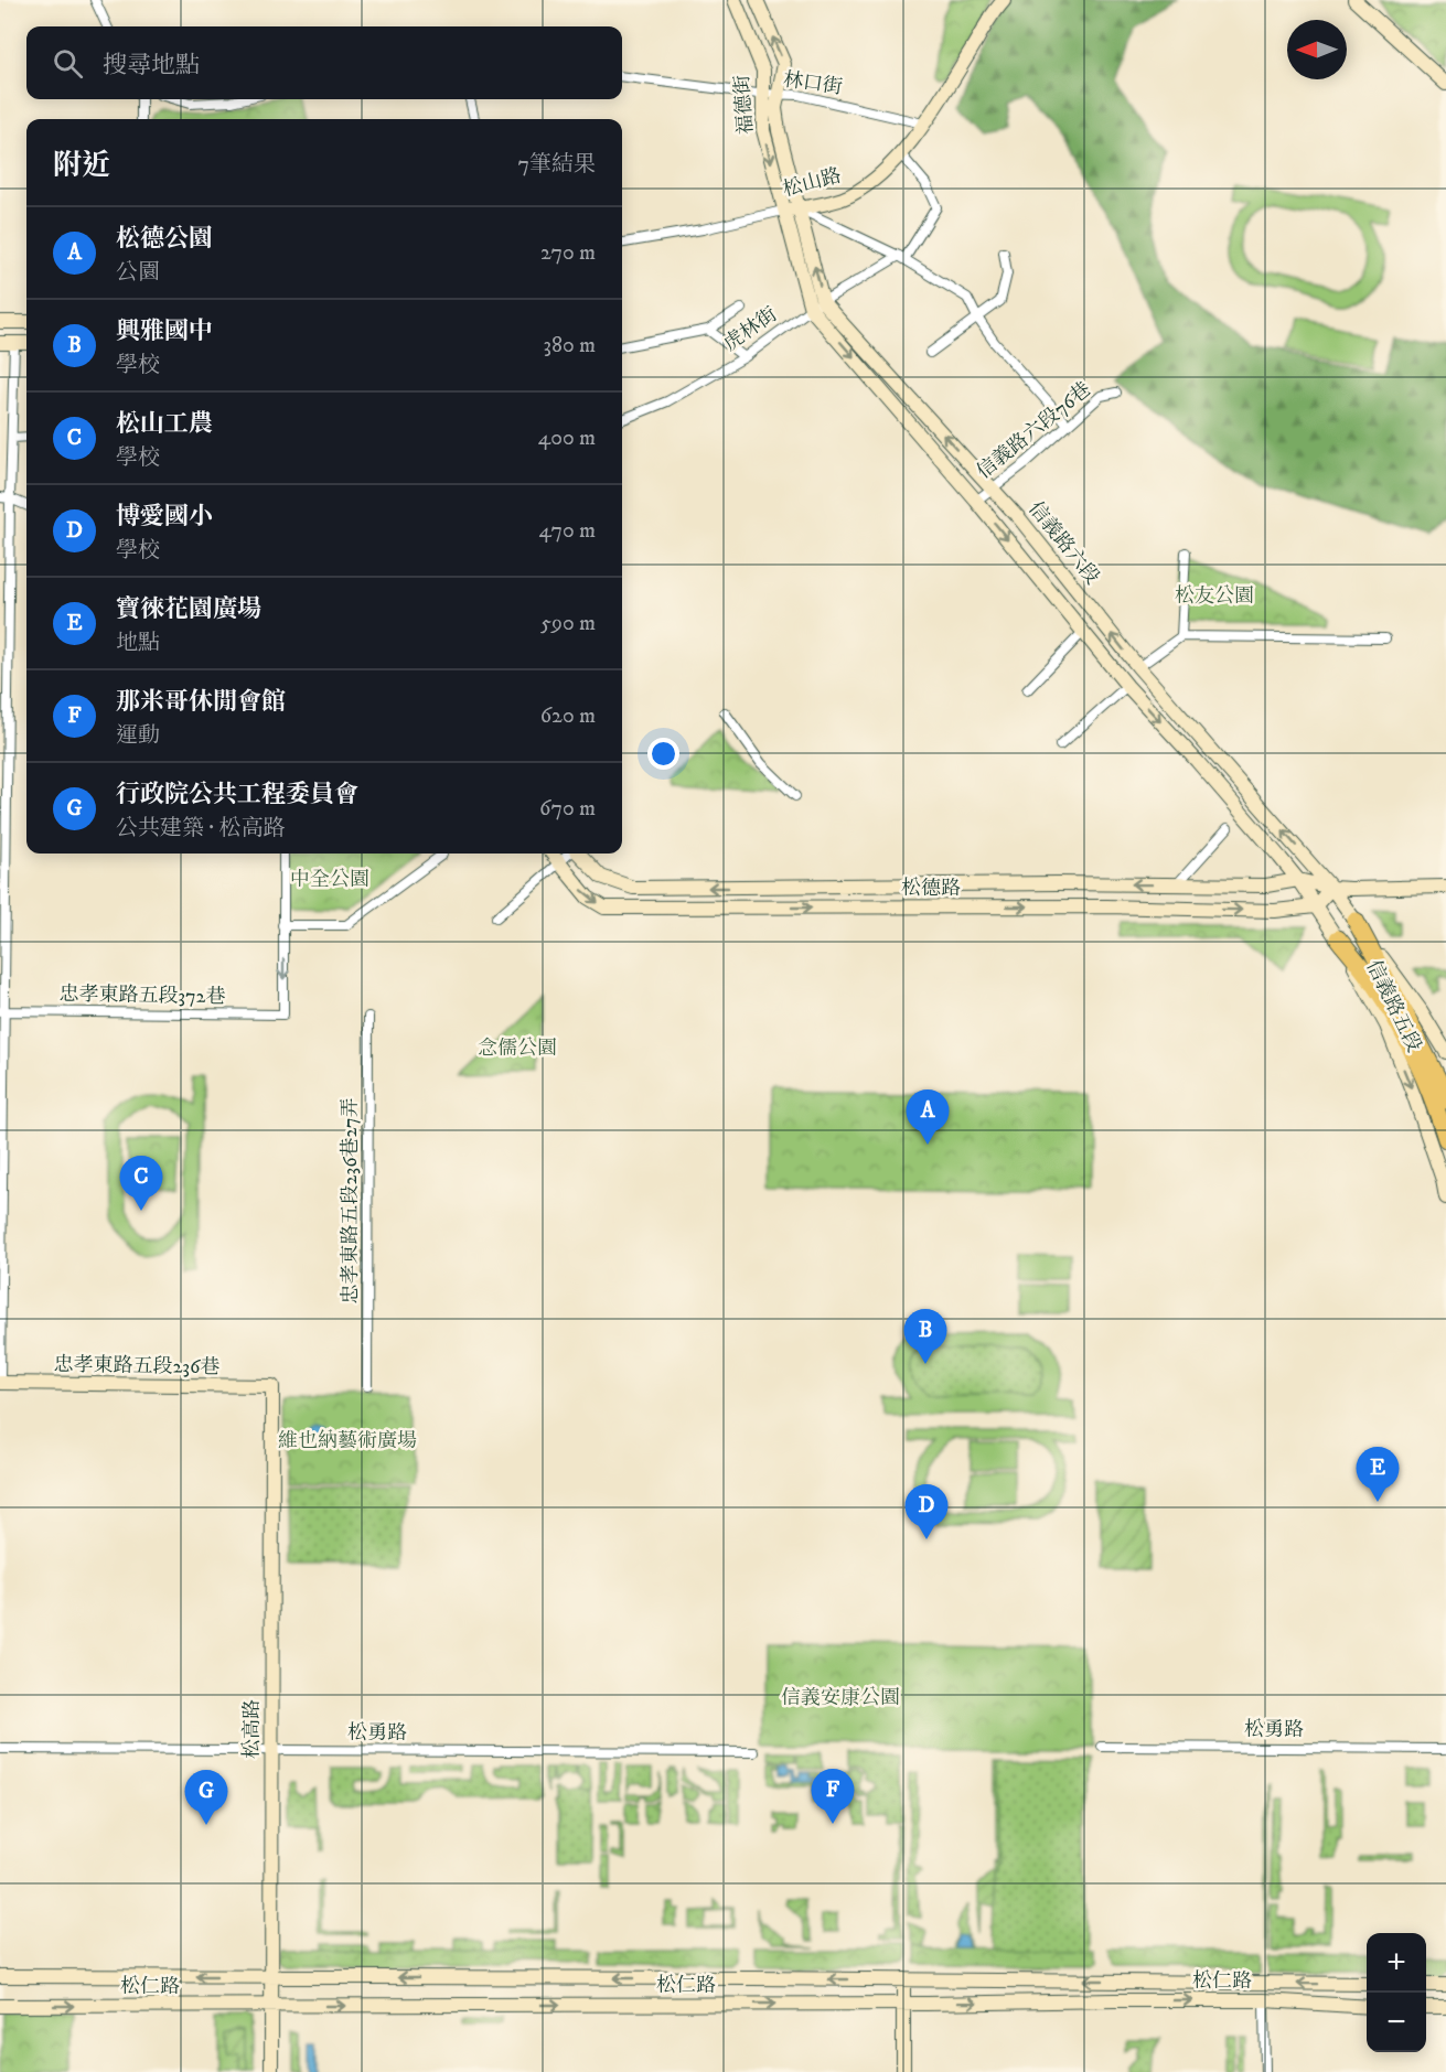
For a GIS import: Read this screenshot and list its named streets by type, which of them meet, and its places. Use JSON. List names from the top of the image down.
{
  "streets": {
    "street": [
      "林口街",
      "福德街",
      "松山路",
      "虎林街",
      "信義路六段76巷",
      "信義路六段",
      "松德路",
      "忠孝東路五段372巷",
      "信義路五段",
      "忠孝東路五段236巷27弄",
      "忠孝東路五段236巷",
      "松高路",
      "松勇路",
      "松仁路"
    ]
  },
  "crossings": [
    ["林口街", "福德街"],
    ["林口街", "松山路"],
    ["福德街", "松山路"],
    ["福德街", "信義路六段"],
    ["松山路", "信義路六段"],
    ["虎林街", "信義路六段"],
    ["信義路六段76巷", "信義路六段"],
    ["信義路六段", "松德路"],
    ["信義路六段", "信義路五段"],
    ["松德路", "信義路五段"],
    ["忠孝東路五段236巷", "松高路"],
    ["松高路", "松勇路"],
    ["松高路", "松仁路"]
  ],
  "parks": [
    "松友公園",
    "中全公園",
    "念儒公園",
    "維也納藝術廣場",
    "信義安康公園"
  ],
  "north": "left",
  "page": {
    "search": "搜尋地點",
    "heading": ["附近", "7筆結果"],
    "list": [
      {
        "mark": "A",
        "name": "松德公園",
        "note": "公園",
        "value": "270 m"
      },
      {
        "mark": "B",
        "name": "興雅國中",
        "note": "學校",
        "value": "380 m"
      },
      {
        "mark": "C",
        "name": "松山工農",
        "note": "學校",
        "value": "400 m"
      },
      {
        "mark": "D",
        "name": "博愛國小",
        "note": "學校",
        "value": "470 m"
      },
      {
        "mark": "E",
        "name": "寶徠花園廣場",
        "note": "地點",
        "value": "590 m"
      },
      {
        "mark": "F",
        "name": "那米哥休閒會館",
        "note": "運動",
        "value": "620 m"
      },
      {
        "mark": "G",
        "name": "行政院公共工程委員會",
        "note": "公共建築 · 松高路",
        "value": "670 m"
      }
    ],
    "pins": [
      "A",
      "C",
      "B",
      "E",
      "D",
      "F",
      "G"
    ],
    "map_buttons": ["+", "−"]
  }
}
